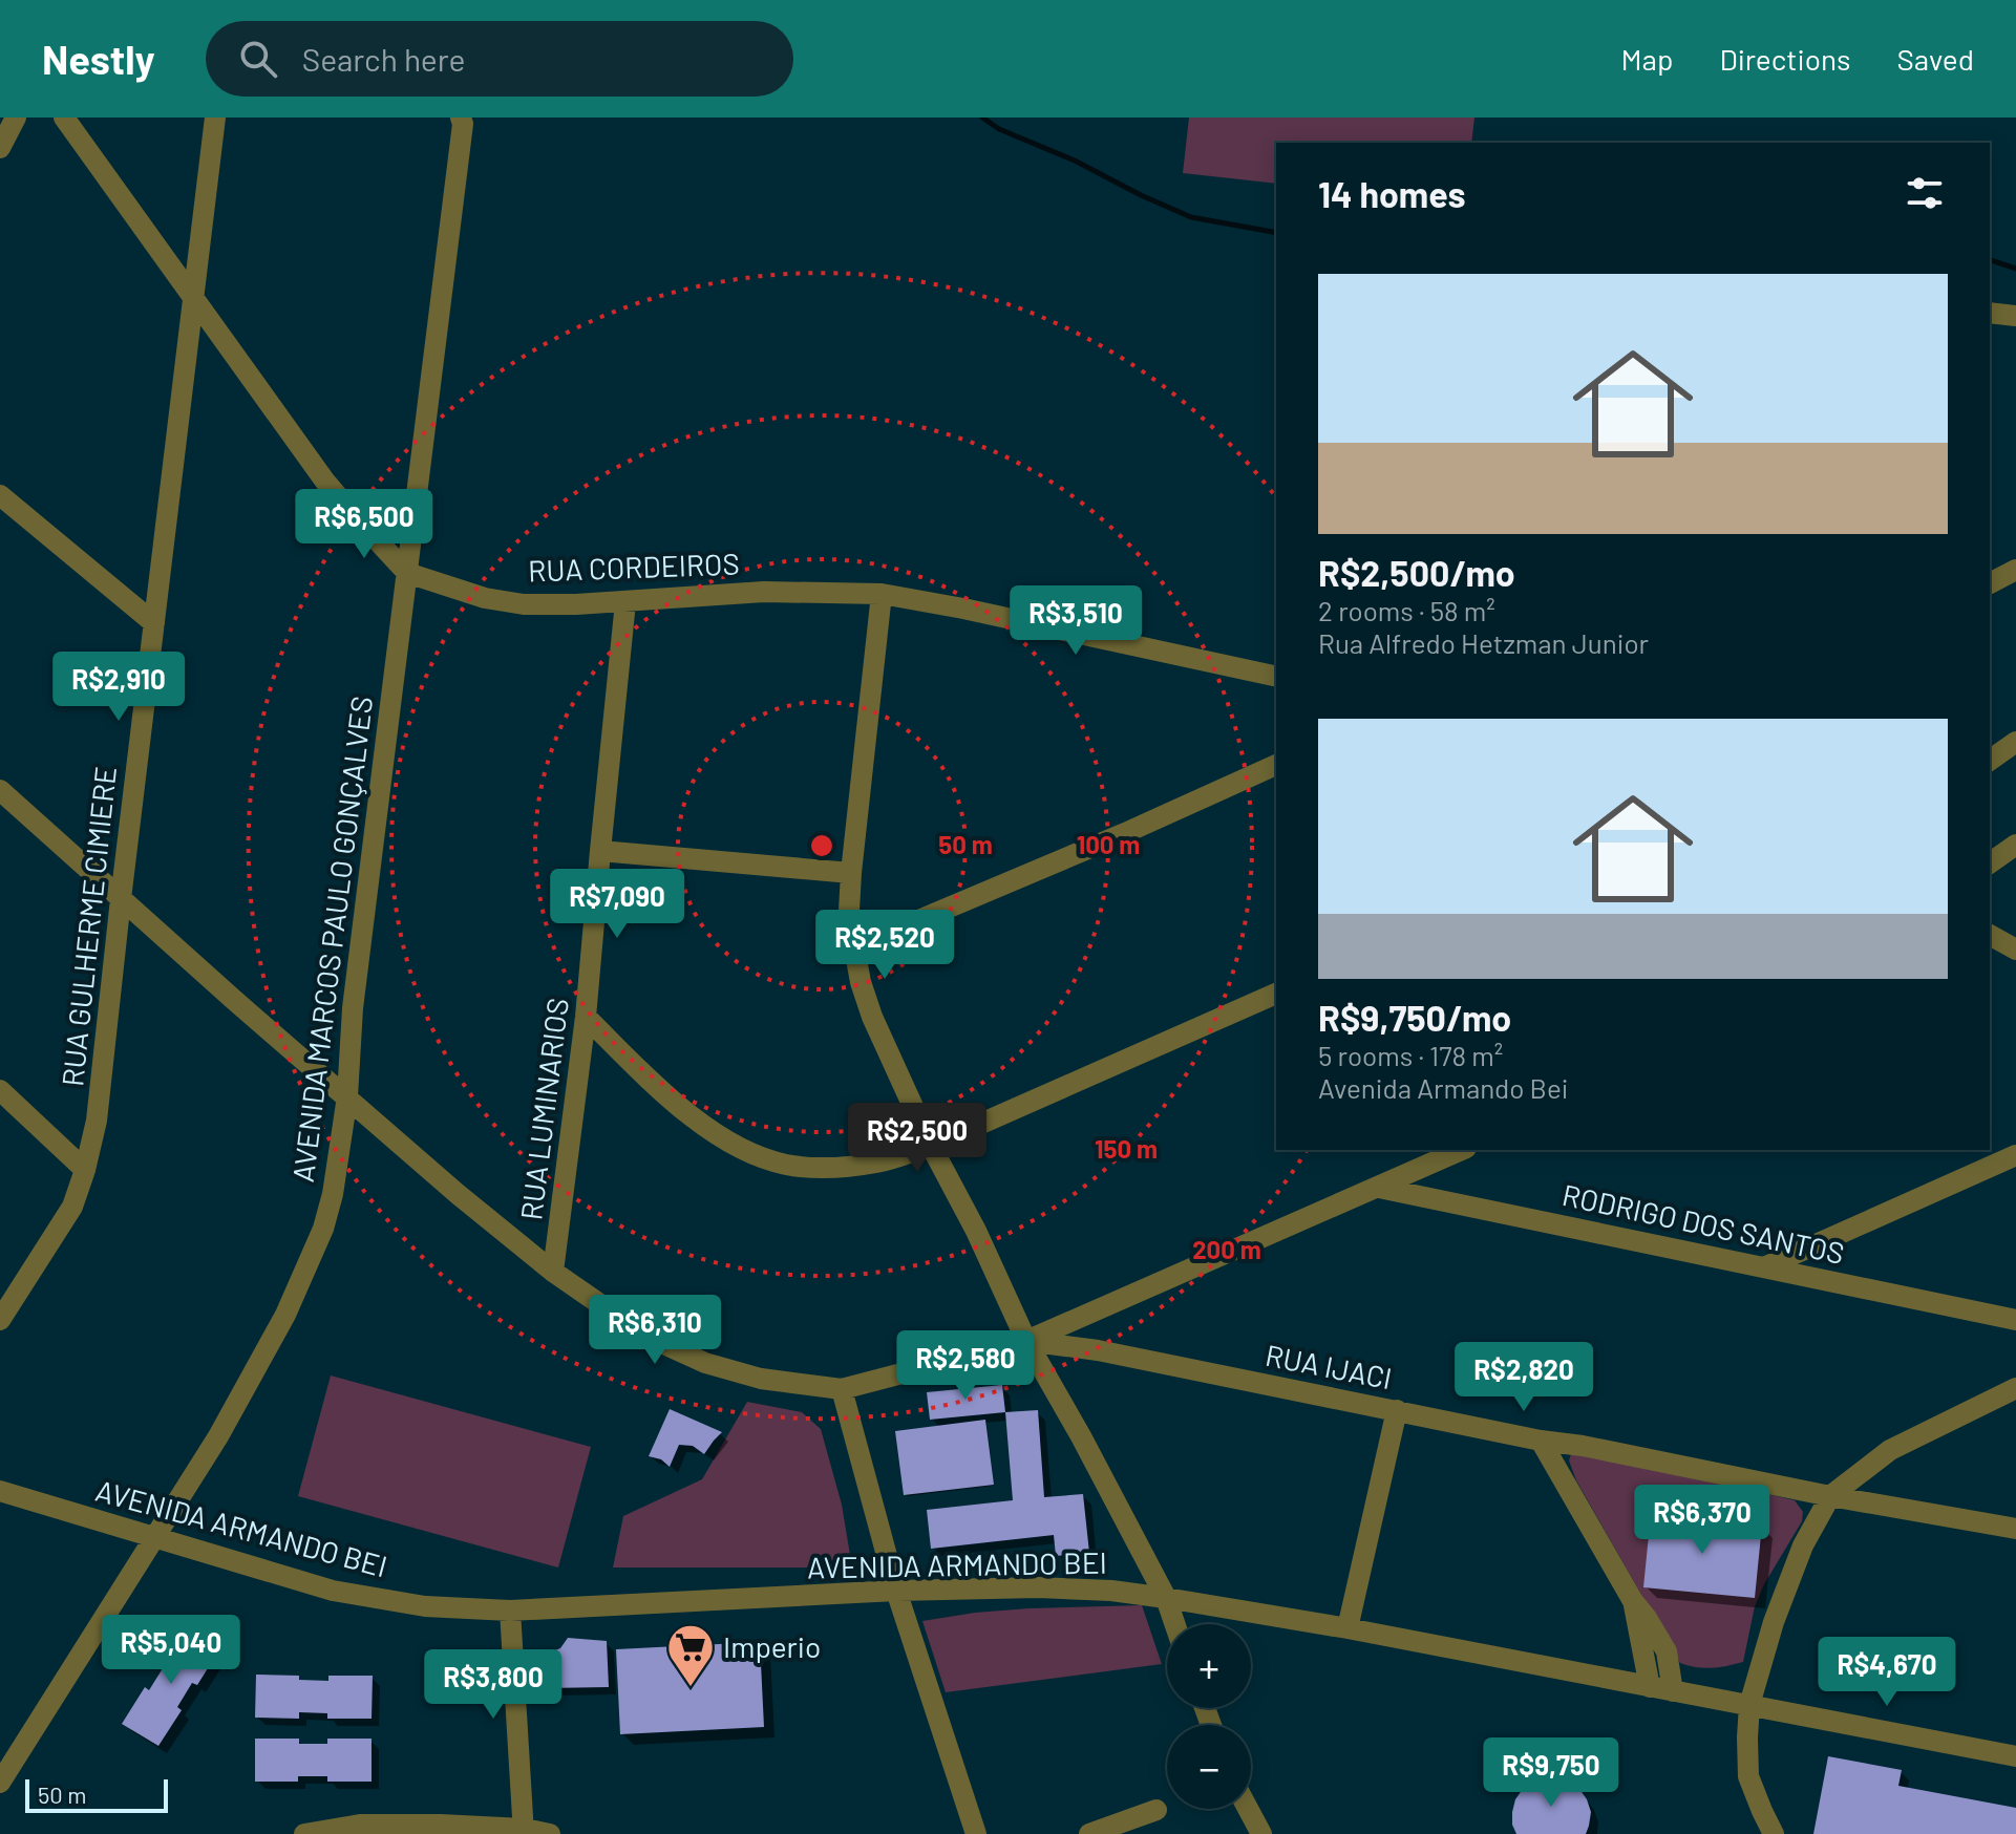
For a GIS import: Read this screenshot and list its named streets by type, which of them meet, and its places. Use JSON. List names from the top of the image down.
{
  "streets": {
    "street": [
      "RUA CORDEIROS",
      "RUA GULHERME CIMIERE",
      "AVENIDA MARCOS PAULO GONÇALVES",
      "RUA LUMINARIOS",
      "RODRIGO DOS SANTOS",
      "RUA IJACI",
      "AVENIDA ARMANDO BEI"
    ]
  },
  "crossings": [
    ["RUA CORDEIROS", "RUA GULHERME CIMIERE"],
    ["RUA CORDEIROS", "AVENIDA MARCOS PAULO GONÇALVES"],
    ["RUA CORDEIROS", "RUA LUMINARIOS"],
    ["AVENIDA MARCOS PAULO GONÇALVES", "AVENIDA ARMANDO BEI"]
  ],
  "places": {
    "supermarket": ["Imperio"]
  },
  "scale_bar": "50 m",
  "page": {
    "header": "Nestly",
    "search": "Search here",
    "nav": ["Map", "Directions", "Saved"],
    "heading": "14 homes",
    "list": [
      {
        "name": "R$2,500/mo",
        "note": "2 rooms · 58 m² · Rua Alfredo Hetzman Junior"
      },
      {
        "name": "R$9,750/mo",
        "note": "5 rooms · 178 m² · Avenida Armando Bei"
      }
    ],
    "price": [
      "R$6,500",
      "R$3,510",
      "R$2,910",
      "R$7,090",
      "R$2,520",
      "R$2,500",
      "R$6,310",
      "R$2,580",
      "R$2,820",
      "R$6,370",
      "R$5,040",
      "R$4,670",
      "R$3,800",
      "R$9,750"
    ],
    "map_buttons": ["+", "−"],
    "scale": "50 m"
  },
  "rings": [
    "50 m",
    "100 m",
    "150 m",
    "200 m"
  ]
}
